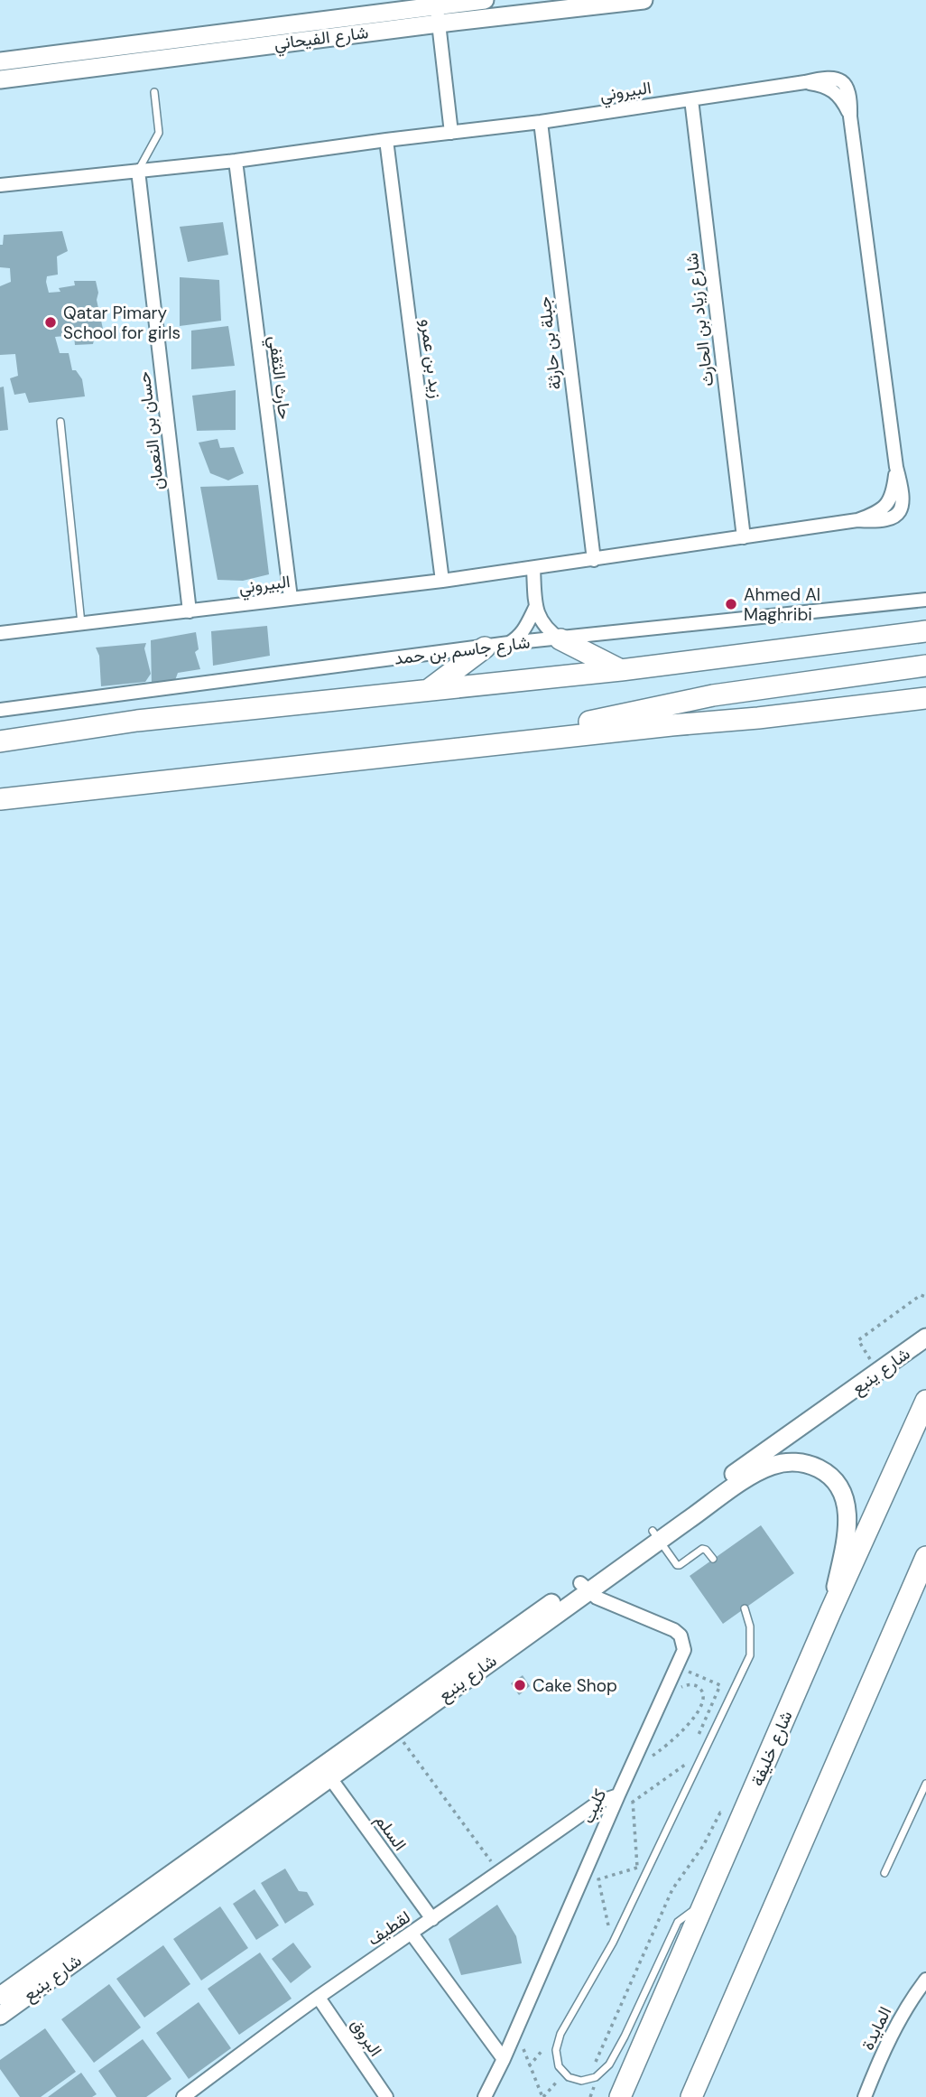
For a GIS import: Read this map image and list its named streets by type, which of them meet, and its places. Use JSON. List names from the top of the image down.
{
  "streets": {
    "main road": ["شارع جاسم بن حمد", "شارع خليفة"],
    "street": [
      "شارع الفيحاني",
      "البيروني",
      "شارع زياد بن الحارث",
      "جبلة بن حارثة",
      "زيد بن عمرو",
      "حارث الثقفي",
      "حسان بن النعمان",
      "شارع ينبع",
      "كليب",
      "السلم",
      "لقطيف",
      "المايدة",
      "البروق"
    ]
  },
  "crossings": [
    ["البيروني", "شارع زياد بن الحارث"],
    ["البيروني", "جبلة بن حارثة"],
    ["البيروني", "زيد بن عمرو"],
    ["البيروني", "حارث الثقفي"],
    ["البيروني", "حسان بن النعمان"],
    ["شارع ينبع", "شارع خليفة"],
    ["شارع ينبع", "كليب"],
    ["شارع ينبع", "السلم"],
    ["كليب", "لقطيف"],
    ["السلم", "لقطيف"],
    ["لقطيف", "البروق"]
  ],
  "places": ["Qatar Pimary School for girls", "Ahmed Al Maghribi", "Cake Shop"]
}
